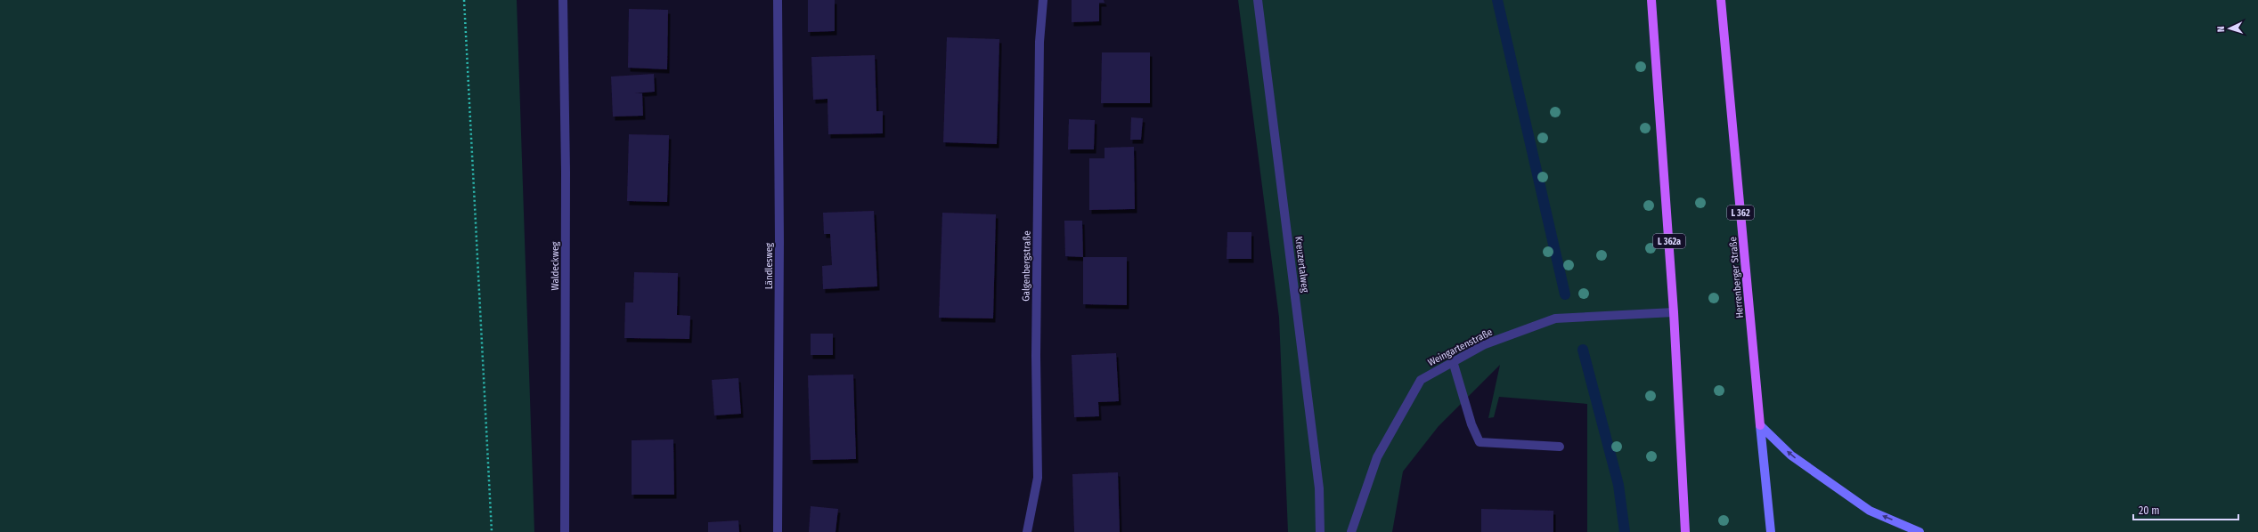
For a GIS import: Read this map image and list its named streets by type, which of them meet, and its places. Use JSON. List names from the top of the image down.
{
  "streets": {
    "main road": ["L 362", "L 362a", "Herrenberger Straße"],
    "street": [
      "Kreuzertalweg",
      "Waldeckweg",
      "Ländlesweg",
      "Galgenbergstraße",
      "Weingartenstraße"
    ]
  },
  "crossings": [
    ["L 362a", "Weingartenstraße"]
  ],
  "scale_bar": "20 m",
  "north": "left"
}
